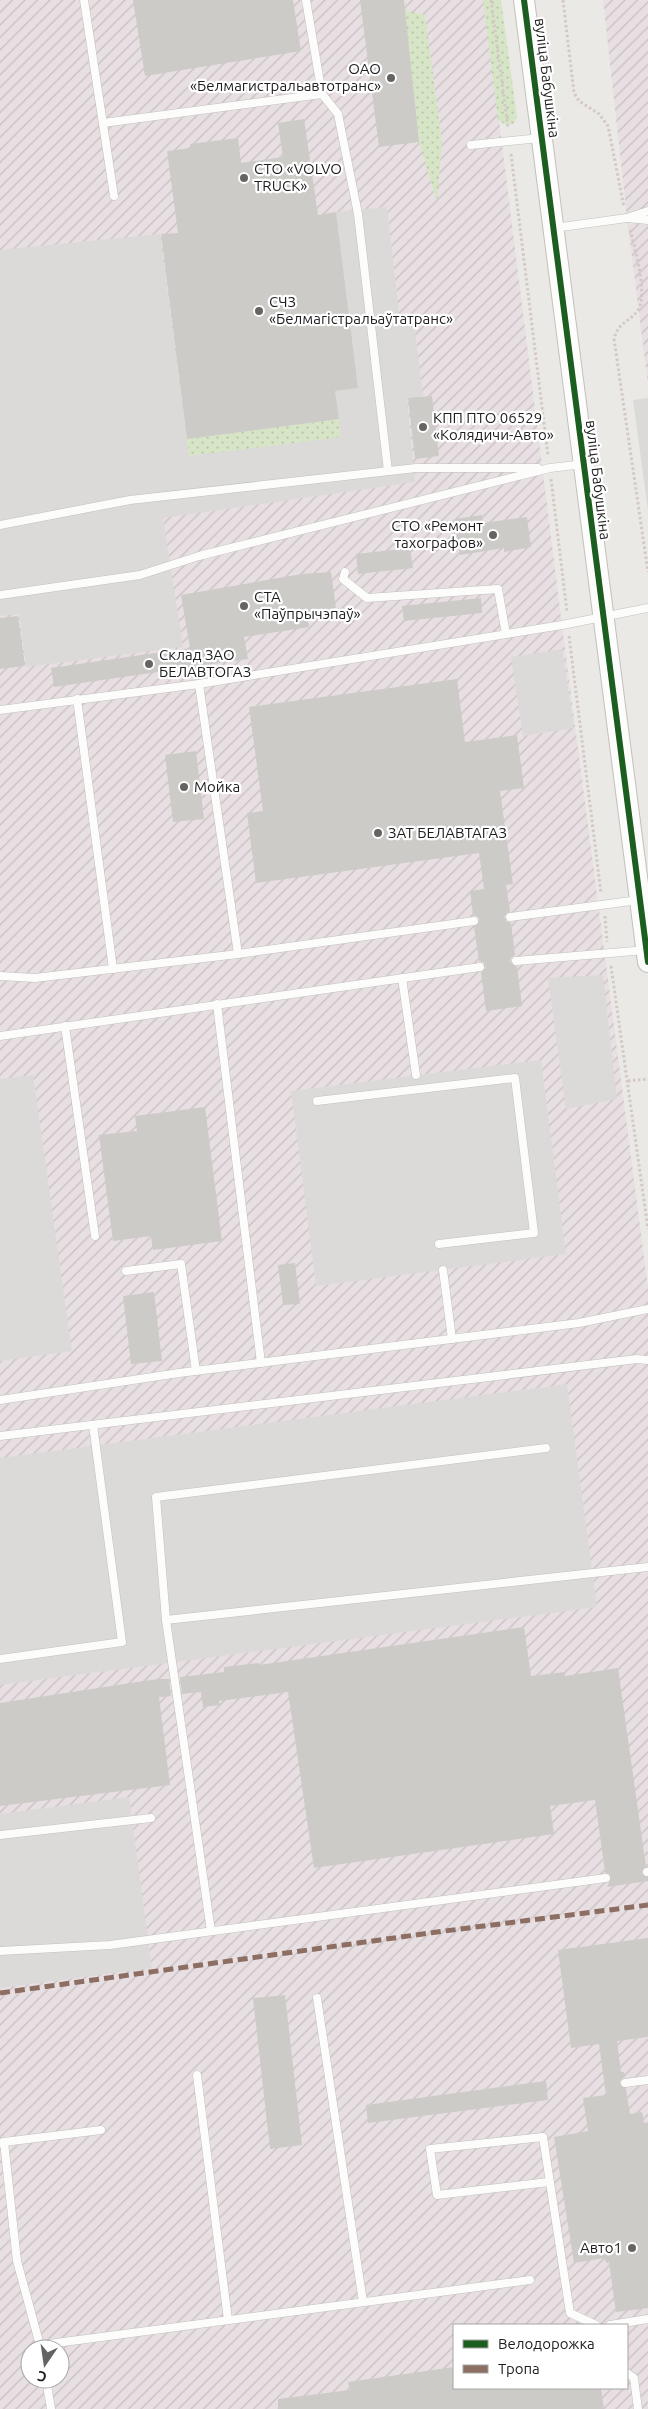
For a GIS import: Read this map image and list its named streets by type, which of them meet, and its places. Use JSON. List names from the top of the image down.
{
  "streets": {
    "street": ["вуліца Бабушкіна"]
  },
  "places": [
    "ОАО «Белмагистральавтотранс»",
    "СТО «VOLVO TRUCK»",
    "СЧЗ «Белмагістральаўтатранс»",
    "КПП ПТО 06529 «Колядичи-Авто»",
    "СТО «Ремонт тахографов»",
    "СТА «Паўпрычэпаў»",
    "Склад ЗАО БЕЛАВТОГАЗ",
    "Мойка",
    "ЗАТ БЕЛАВТАГАЗ",
    "Авто1"
  ],
  "legend": ["Велодорожка", "Тропа"],
  "north": "bottom"
}
